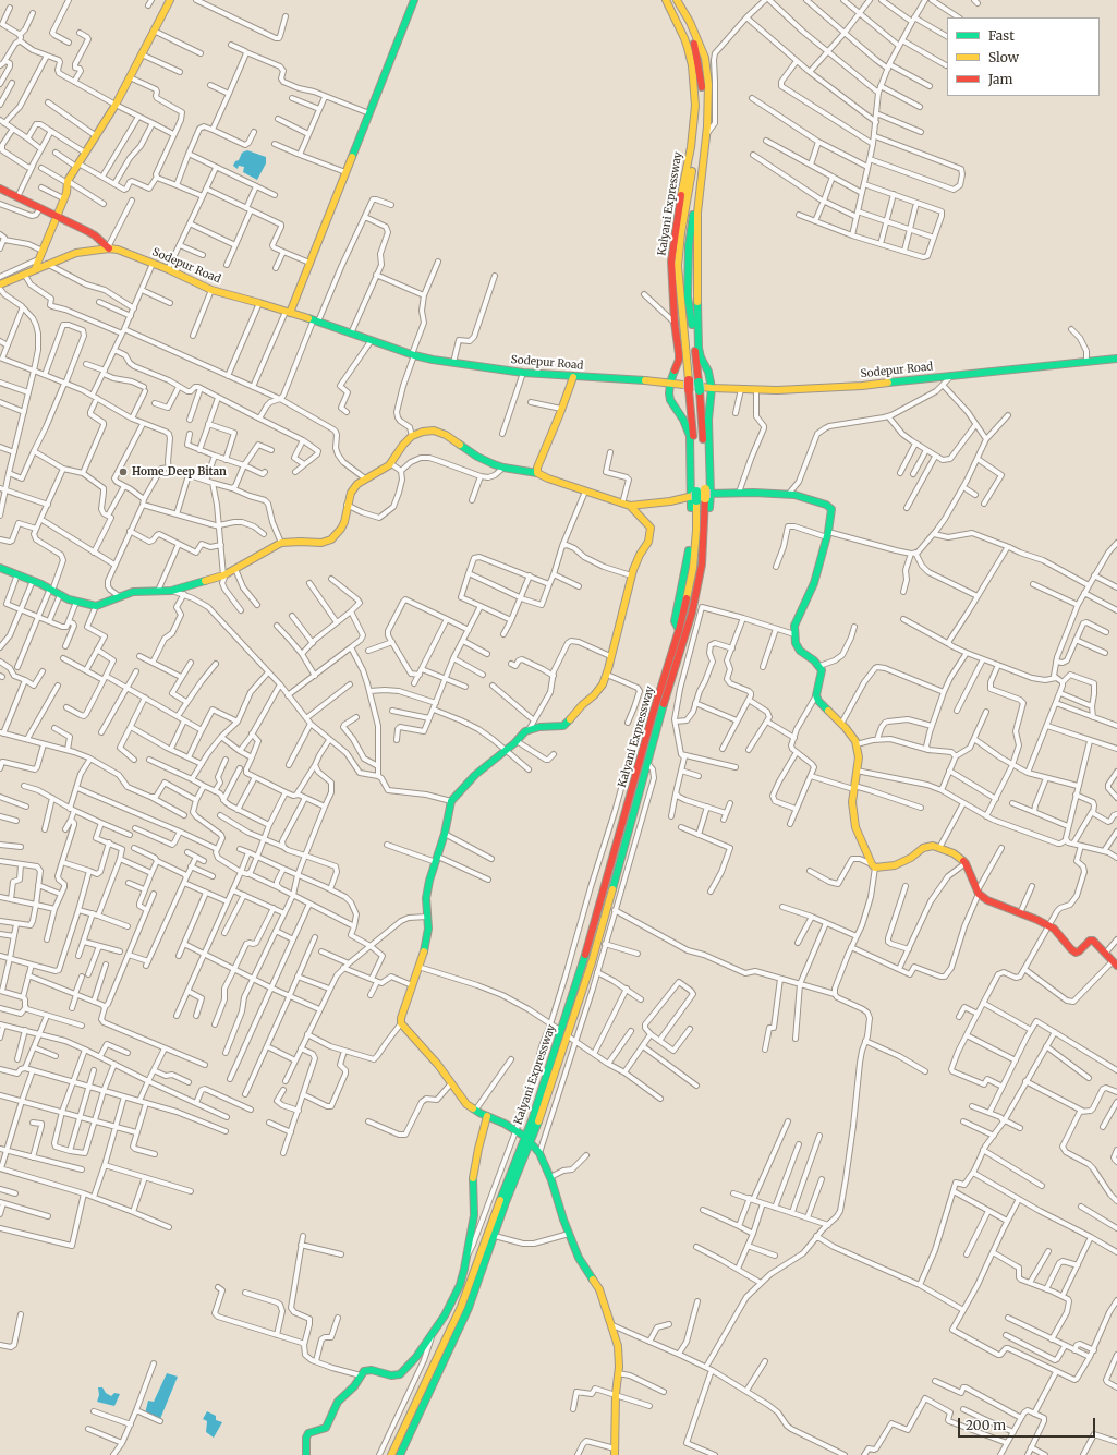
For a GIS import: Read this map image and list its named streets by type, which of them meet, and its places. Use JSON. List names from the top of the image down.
{
  "streets": {
    "main road": ["Kalyani Expressway", "Sodepur Road"]
  },
  "crossings": [
    ["Kalyani Expressway", "Sodepur Road"]
  ],
  "places": ["Home_Deep Bitan"],
  "legend": ["Fast", "Slow", "Jam"],
  "scale_bar": "200 m"
}
